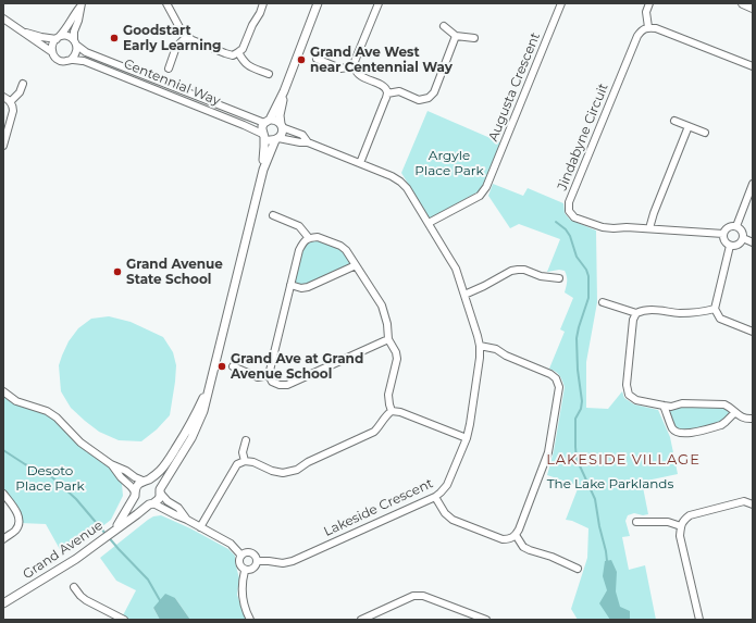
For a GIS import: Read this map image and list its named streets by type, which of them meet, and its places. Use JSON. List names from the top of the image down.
{
  "streets": {
    "street": [
      "Centennial Way",
      "Augusta Crescent",
      "Jindabyne Circuit",
      "Lakeside Crescent",
      "Grand Avenue"
    ]
  },
  "crossings": [
    ["Centennial Way", "Lakeside Crescent"],
    ["Centennial Way", "Grand Avenue"],
    ["Augusta Crescent", "Lakeside Crescent"],
    ["Lakeside Crescent", "Grand Avenue"]
  ],
  "districts": ["LAKESIDE VILLAGE"],
  "parks": ["Argyle Place Park", "Desoto Place Park", "The Lake Parklands"],
  "places": [
    "Goodstart Early Learning",
    "Grand Ave West near Centennial Way",
    "Grand Avenue State School",
    "Grand Ave at Grand Avenue School"
  ]
}
